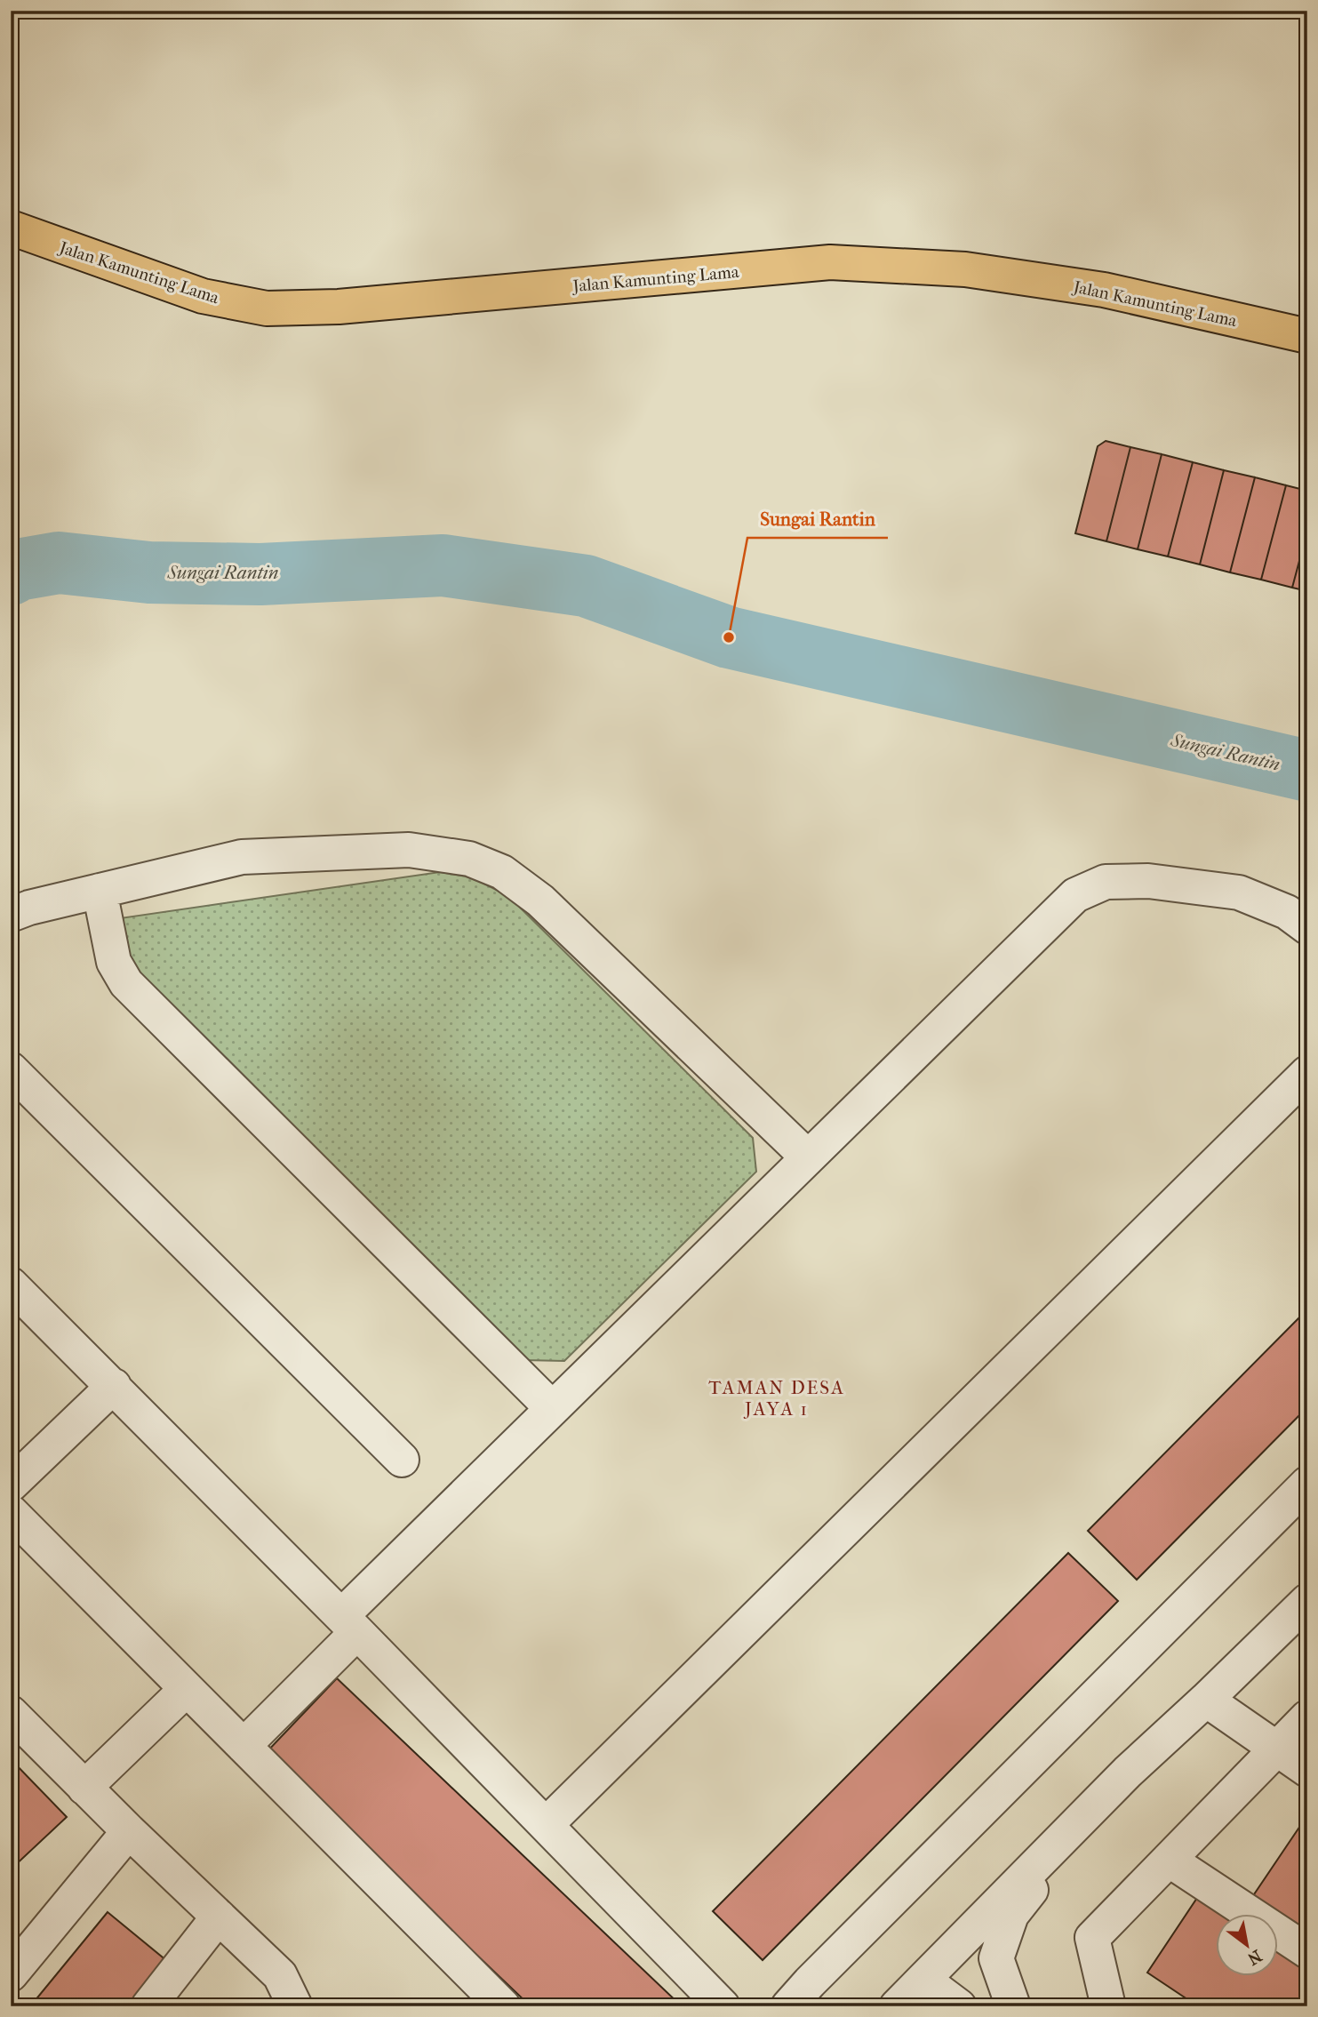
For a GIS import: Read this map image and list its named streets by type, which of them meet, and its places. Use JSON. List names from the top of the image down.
{
  "streets": {
    "main road": ["Jalan Kamunting Lama"]
  },
  "districts": ["TAMAN DESA JAYA 1"],
  "water": ["Sungai Rantin"],
  "places": ["Sungai Rantin"],
  "north": "bottom right"
}
